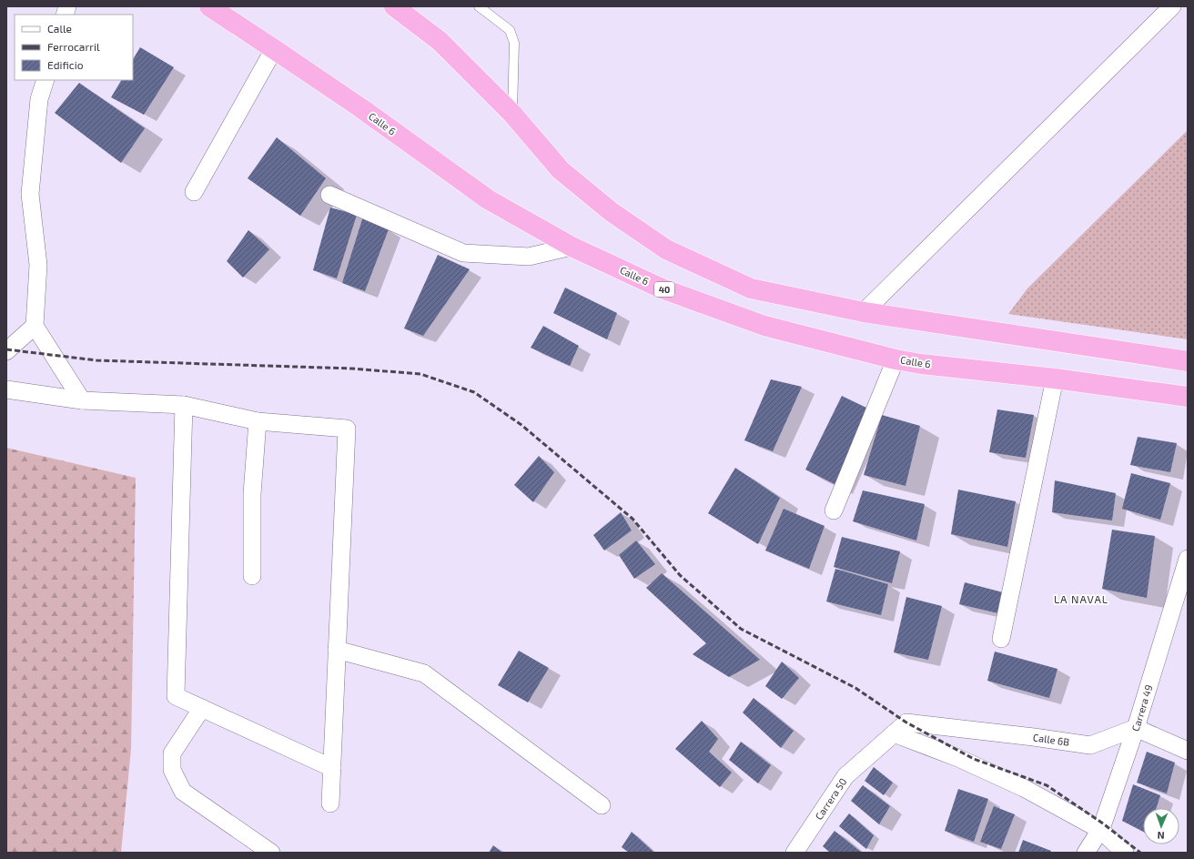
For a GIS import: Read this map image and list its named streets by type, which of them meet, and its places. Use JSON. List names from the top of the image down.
{
  "streets": {
    "highway": ["Calle 6", "40"],
    "street": ["Carrera 49", "Calle 6B", "Carrera 50"]
  },
  "crossings": [
    ["Carrera 49", "Calle 6B"],
    ["Calle 6B", "Carrera 50"]
  ],
  "districts": ["LA NAVAL"],
  "legend": ["Calle", "Ferrocarril", "Edificio"],
  "north": "bottom"
}
